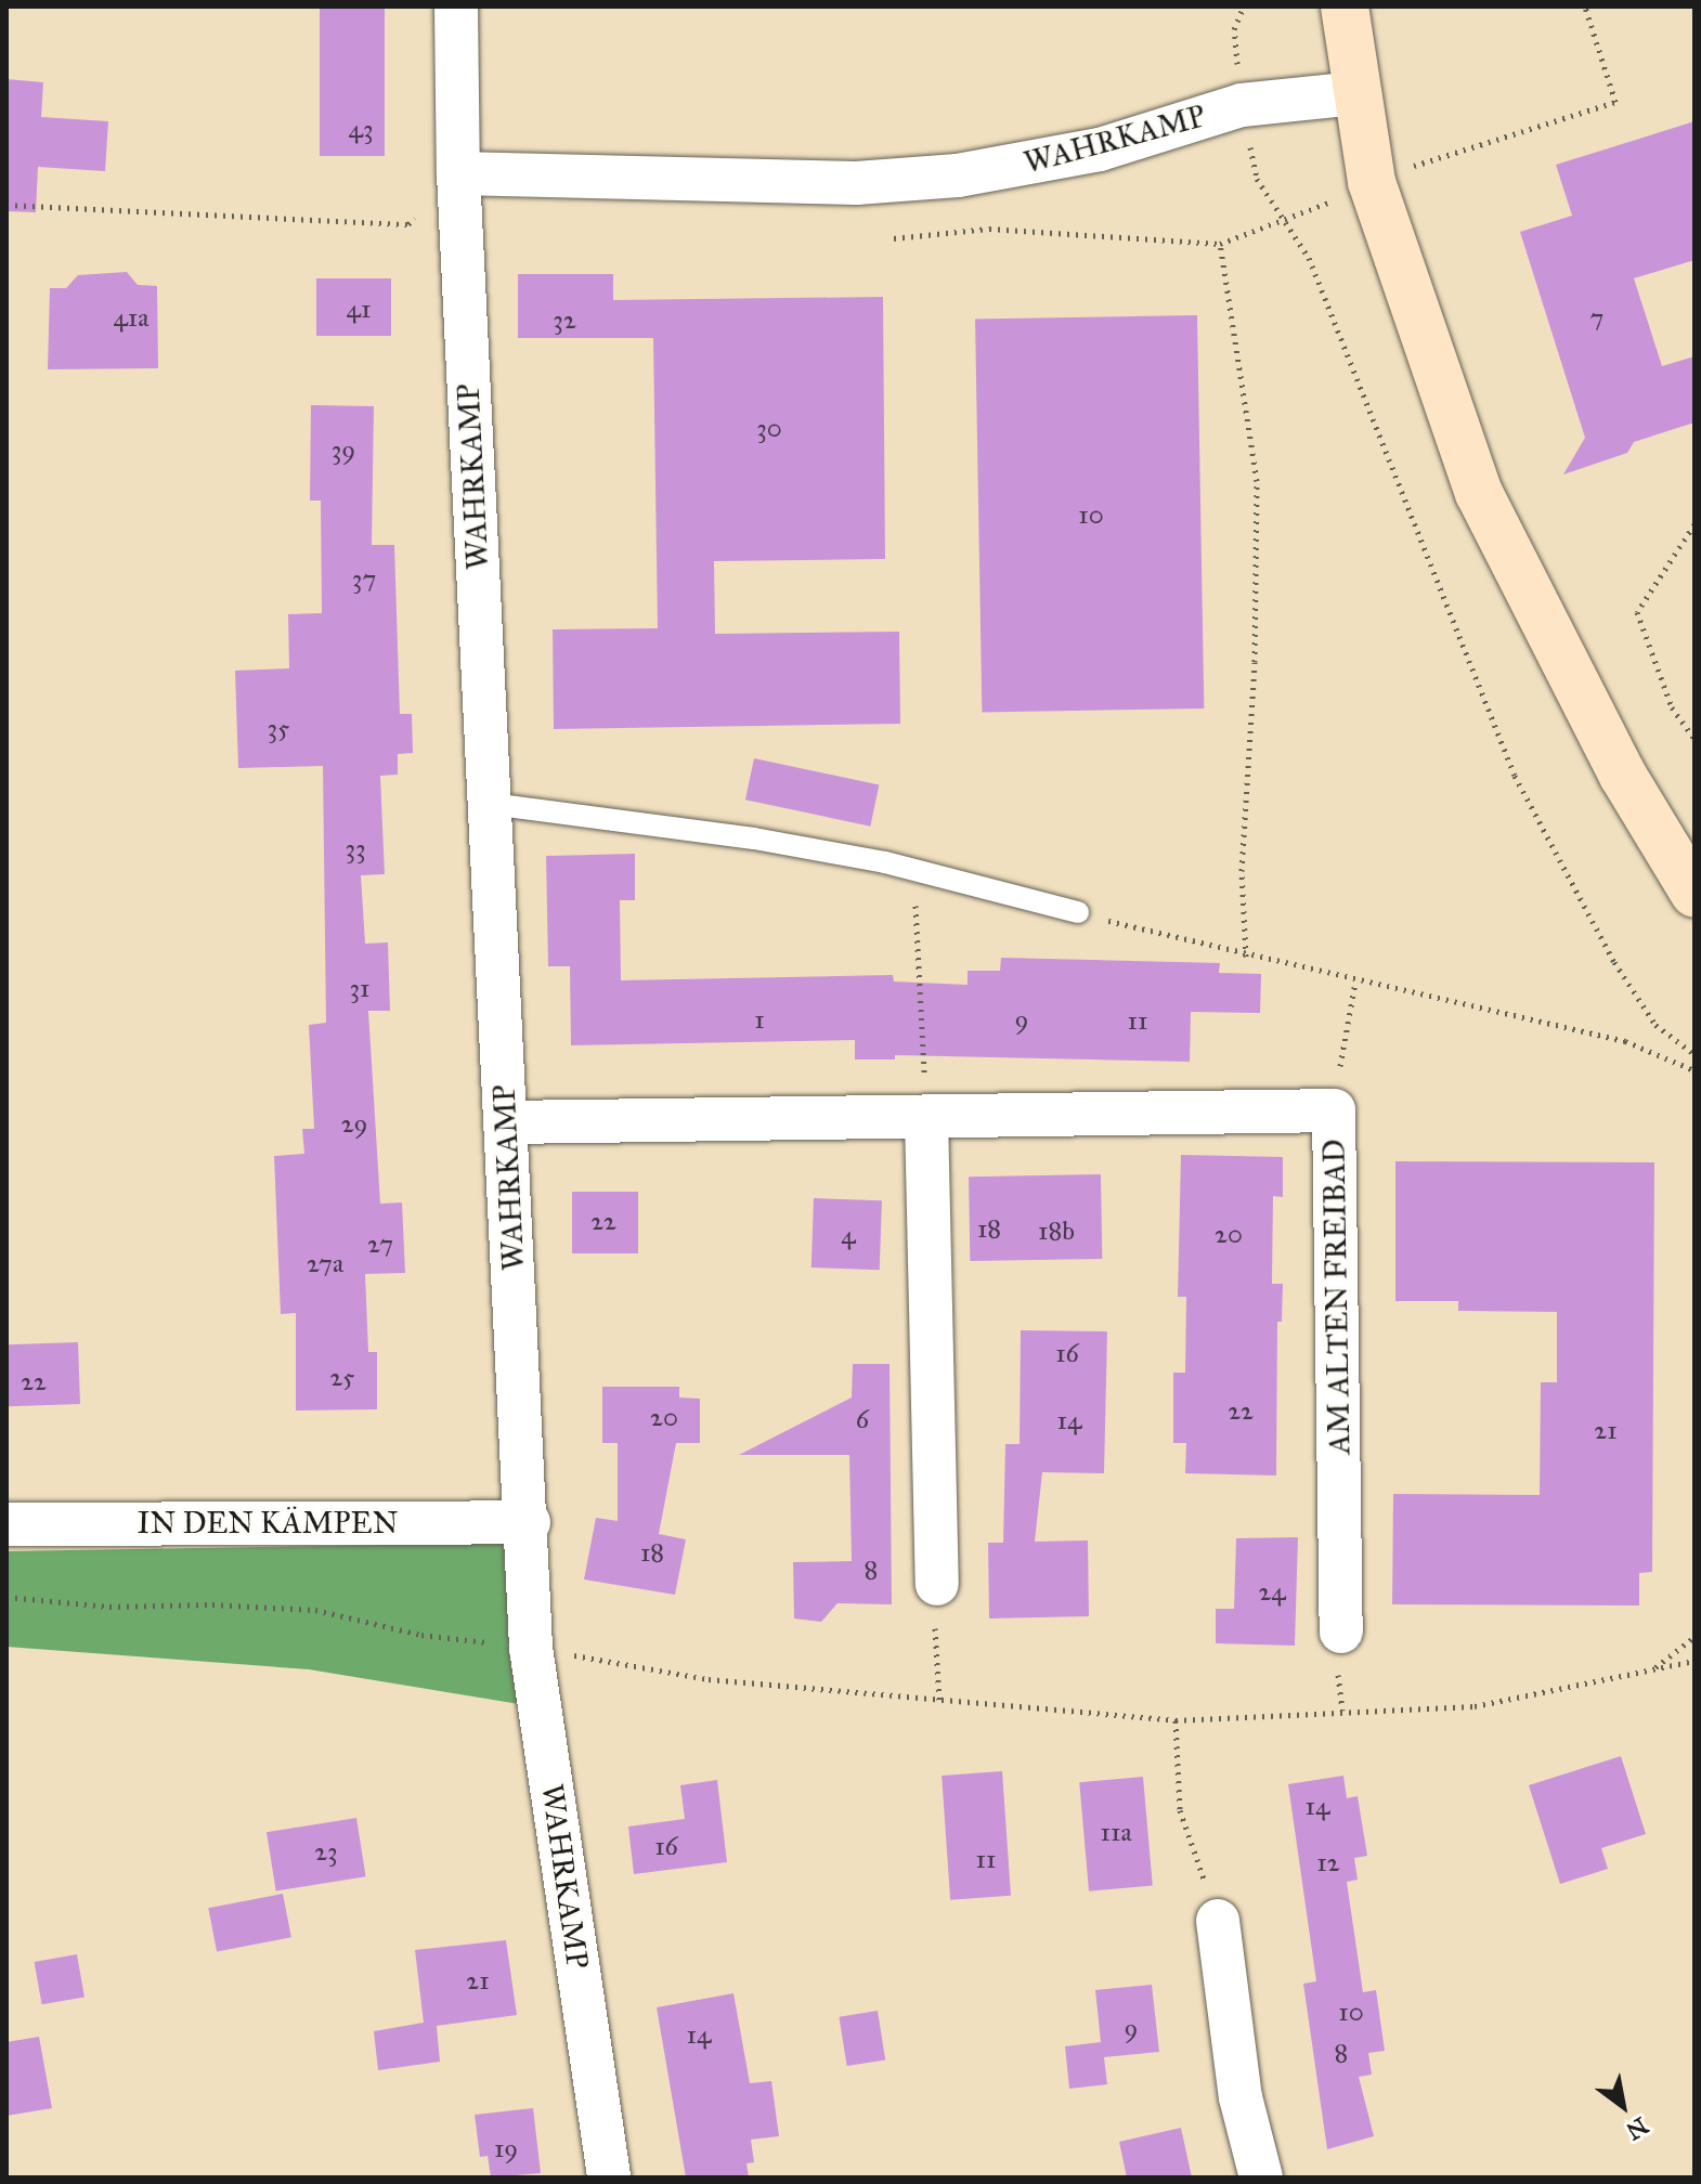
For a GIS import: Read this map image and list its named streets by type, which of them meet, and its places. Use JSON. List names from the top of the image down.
{
  "streets": {
    "street": ["WAHRKAMP", "AM ALTEN FREIBAD", "IN DEN KÄMPEN"]
  },
  "crossings": [
    ["WAHRKAMP", "AM ALTEN FREIBAD"],
    ["WAHRKAMP", "IN DEN KÄMPEN"]
  ],
  "house_numbers": [
    "43",
    "41",
    "41a",
    "7",
    "32",
    "30",
    "39",
    "10",
    "37",
    "35",
    "33",
    "31",
    "1",
    "9",
    "11",
    "29",
    "22",
    "18",
    "18b",
    "20",
    "4",
    "27",
    "27a",
    "16",
    "25",
    "22",
    "22",
    "20",
    "6",
    "14",
    "21",
    "18",
    "8",
    "24",
    "14",
    "11a",
    "16",
    "23",
    "11",
    "12",
    "21",
    "10",
    "9",
    "14",
    "8",
    "19"
  ],
  "north": "bottom right"
}
